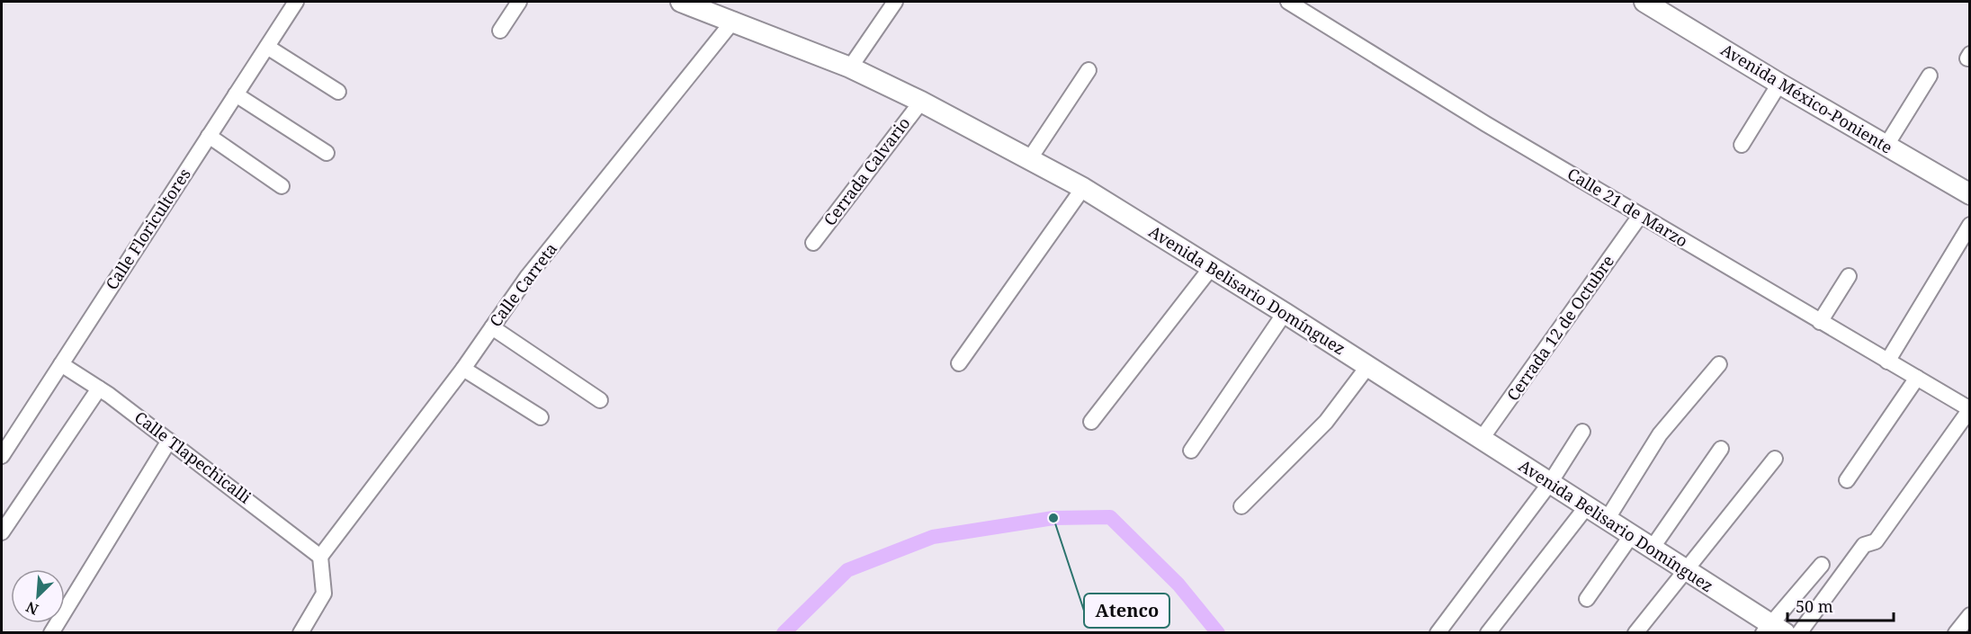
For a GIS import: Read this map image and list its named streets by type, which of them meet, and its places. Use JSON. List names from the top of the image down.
{
  "streets": {
    "main road": ["Avenida México-Poniente", "Avenida Belisario Domínguez"],
    "street": [
      "Cerrada Calvario",
      "Calle 21 de Marzo",
      "Calle Floricultores",
      "Calle Carreta",
      "Cerrada 12 de Octubre",
      "Calle Tlapechicalli"
    ]
  },
  "crossings": [
    ["Cerrada Calvario", "Avenida Belisario Domínguez"],
    ["Calle 21 de Marzo", "Cerrada 12 de Octubre"],
    ["Calle Floricultores", "Calle Tlapechicalli"],
    ["Calle Carreta", "Avenida Belisario Domínguez"],
    ["Calle Carreta", "Calle Tlapechicalli"],
    ["Avenida Belisario Domínguez", "Cerrada 12 de Octubre"]
  ],
  "places": ["Atenco"],
  "scale_bar": "50 m",
  "north": "bottom left"
}
